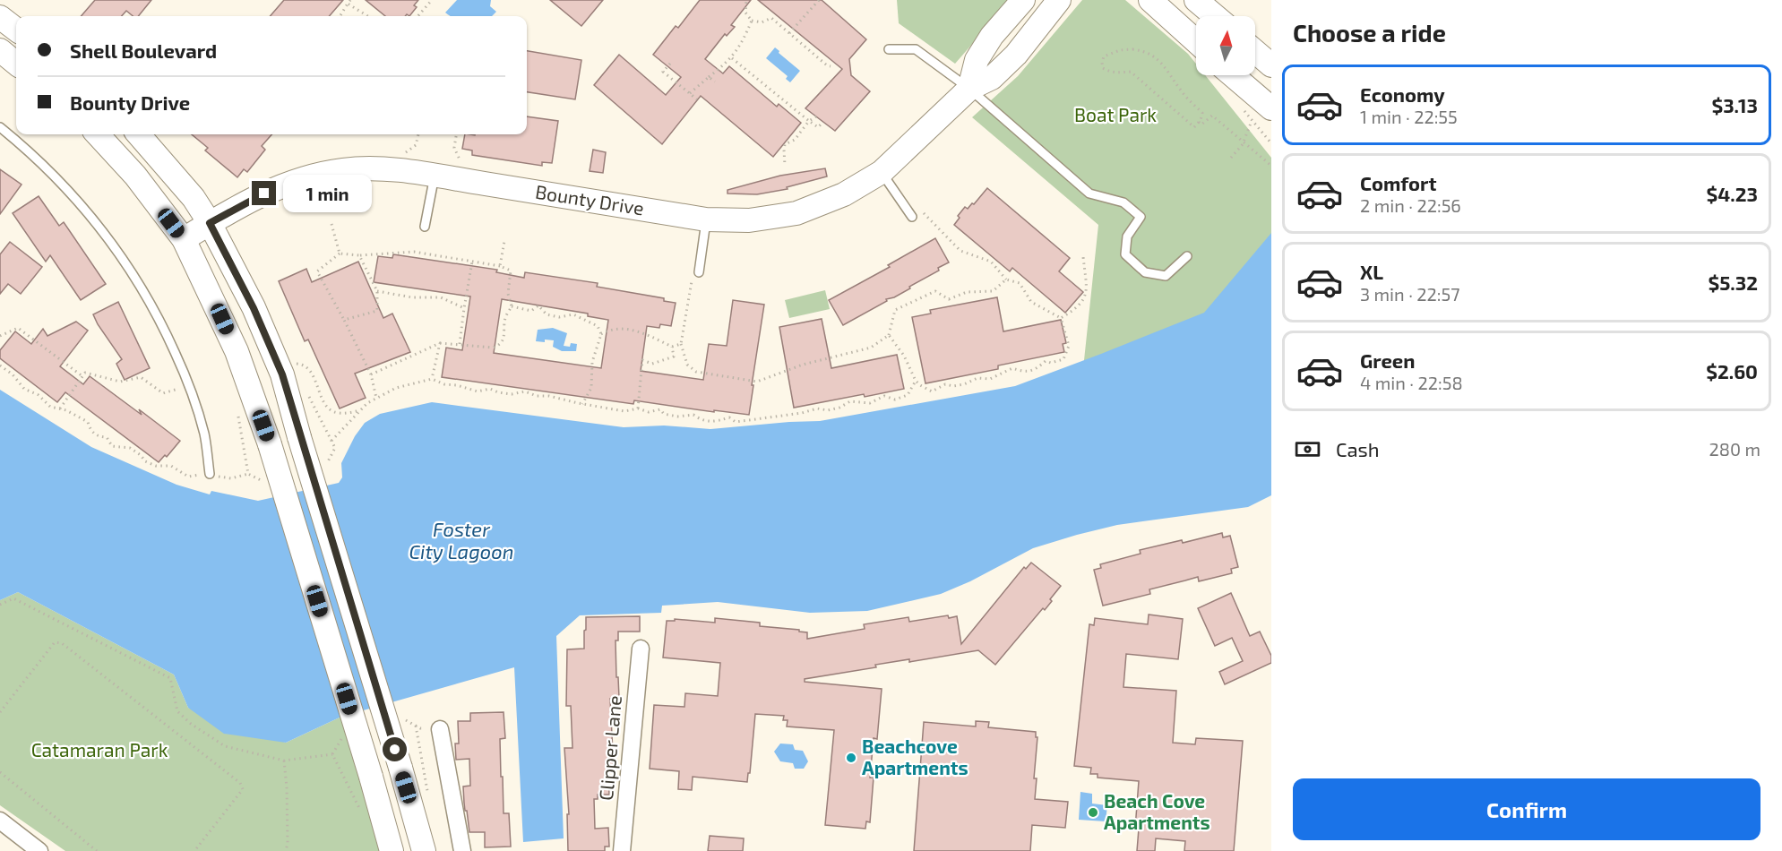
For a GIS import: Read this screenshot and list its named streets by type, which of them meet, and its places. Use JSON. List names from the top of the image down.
{
  "streets": {
    "main road": ["Bounty Drive"],
    "street": ["Clipper Lane"]
  },
  "water": ["Foster City Lagoon"],
  "parks": ["Boat Park", "Catamaran Park"],
  "places": ["Beachcove Apartments", "Beach Cove Apartments"],
  "north": "top",
  "page": {
    "heading": "Choose a ride",
    "banner": ["Shell Boulevard", "Bounty Drive"],
    "list": [
      {
        "name": "Economy",
        "note": "1 min · 22:55",
        "value": "$3.13"
      },
      {
        "name": "Comfort",
        "note": "2 min · 22:56",
        "value": "$4.23"
      },
      {
        "name": "XL",
        "note": "3 min · 22:57",
        "value": "$5.32"
      },
      {
        "name": "Green",
        "note": "4 min · 22:58",
        "value": "$2.60"
      }
    ],
    "bubble": "1 min",
    "pay": ["Cash", "280 m"],
    "buttons": "Confirm"
  }
}
